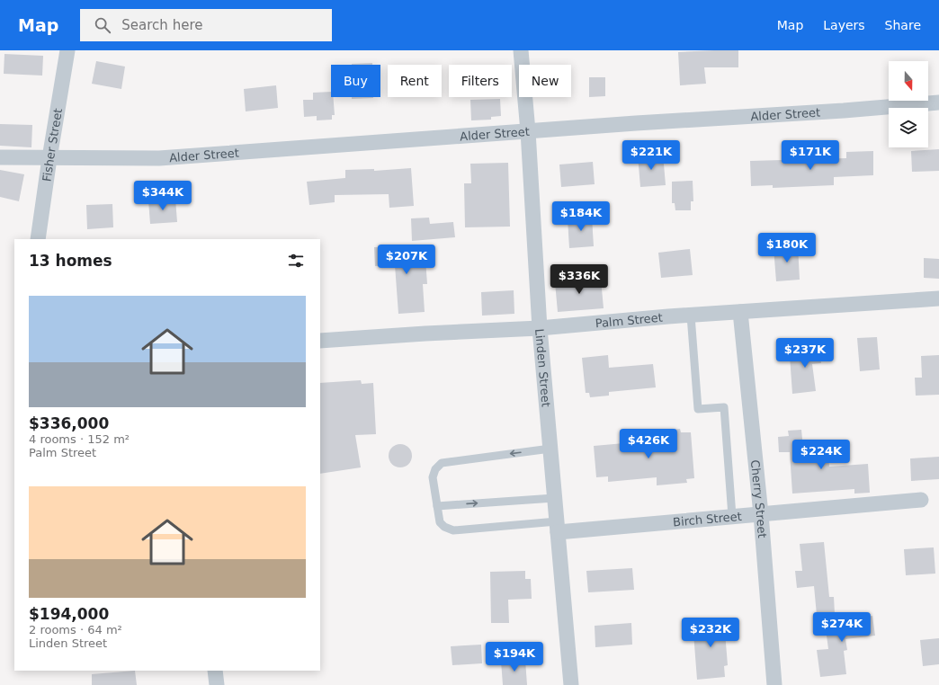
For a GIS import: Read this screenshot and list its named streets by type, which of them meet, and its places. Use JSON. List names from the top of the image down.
{
  "streets": {
    "street": [
      "Alder Street",
      "Fisher Street",
      "Palm Street",
      "Linden Street",
      "Cherry Street",
      "Birch Street"
    ]
  },
  "crossings": [
    ["Alder Street", "Fisher Street"],
    ["Alder Street", "Linden Street"],
    ["Palm Street", "Linden Street"],
    ["Palm Street", "Cherry Street"],
    ["Linden Street", "Birch Street"],
    ["Cherry Street", "Birch Street"]
  ],
  "north": "bottom",
  "page": {
    "header": "Map",
    "search": "Search here",
    "nav": ["Map", "Layers", "Share"],
    "chip": [
      "Buy",
      "Rent",
      "Filters",
      "New"
    ],
    "price": [
      "$221K",
      "$171K",
      "$344K",
      "$184K",
      "$180K",
      "$207K",
      "$336K",
      "$237K",
      "$426K",
      "$224K",
      "$274K",
      "$232K",
      "$194K"
    ],
    "heading": "13 homes",
    "list": [
      {
        "name": "$336,000",
        "note": "4 rooms · 152 m² · Palm Street"
      },
      {
        "name": "$194,000",
        "note": "2 rooms · 64 m² · Linden Street"
      }
    ]
  }
}
